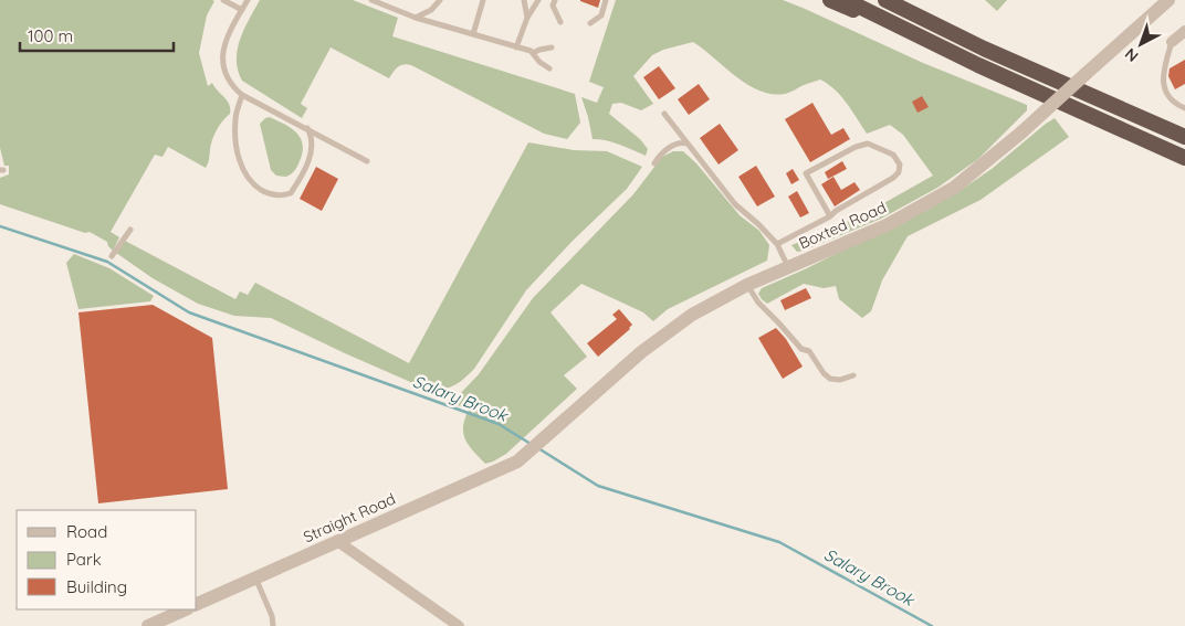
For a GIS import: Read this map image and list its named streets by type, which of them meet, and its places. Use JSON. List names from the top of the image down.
{
  "streets": {
    "street": ["Boxted Road", "Straight Road"]
  },
  "crossings": [
    ["Boxted Road", "Straight Road"]
  ],
  "water": ["Salary Brook"],
  "legend": ["Road", "Park", "Building"],
  "scale_bar": "100 m",
  "north": "bottom left"
}
